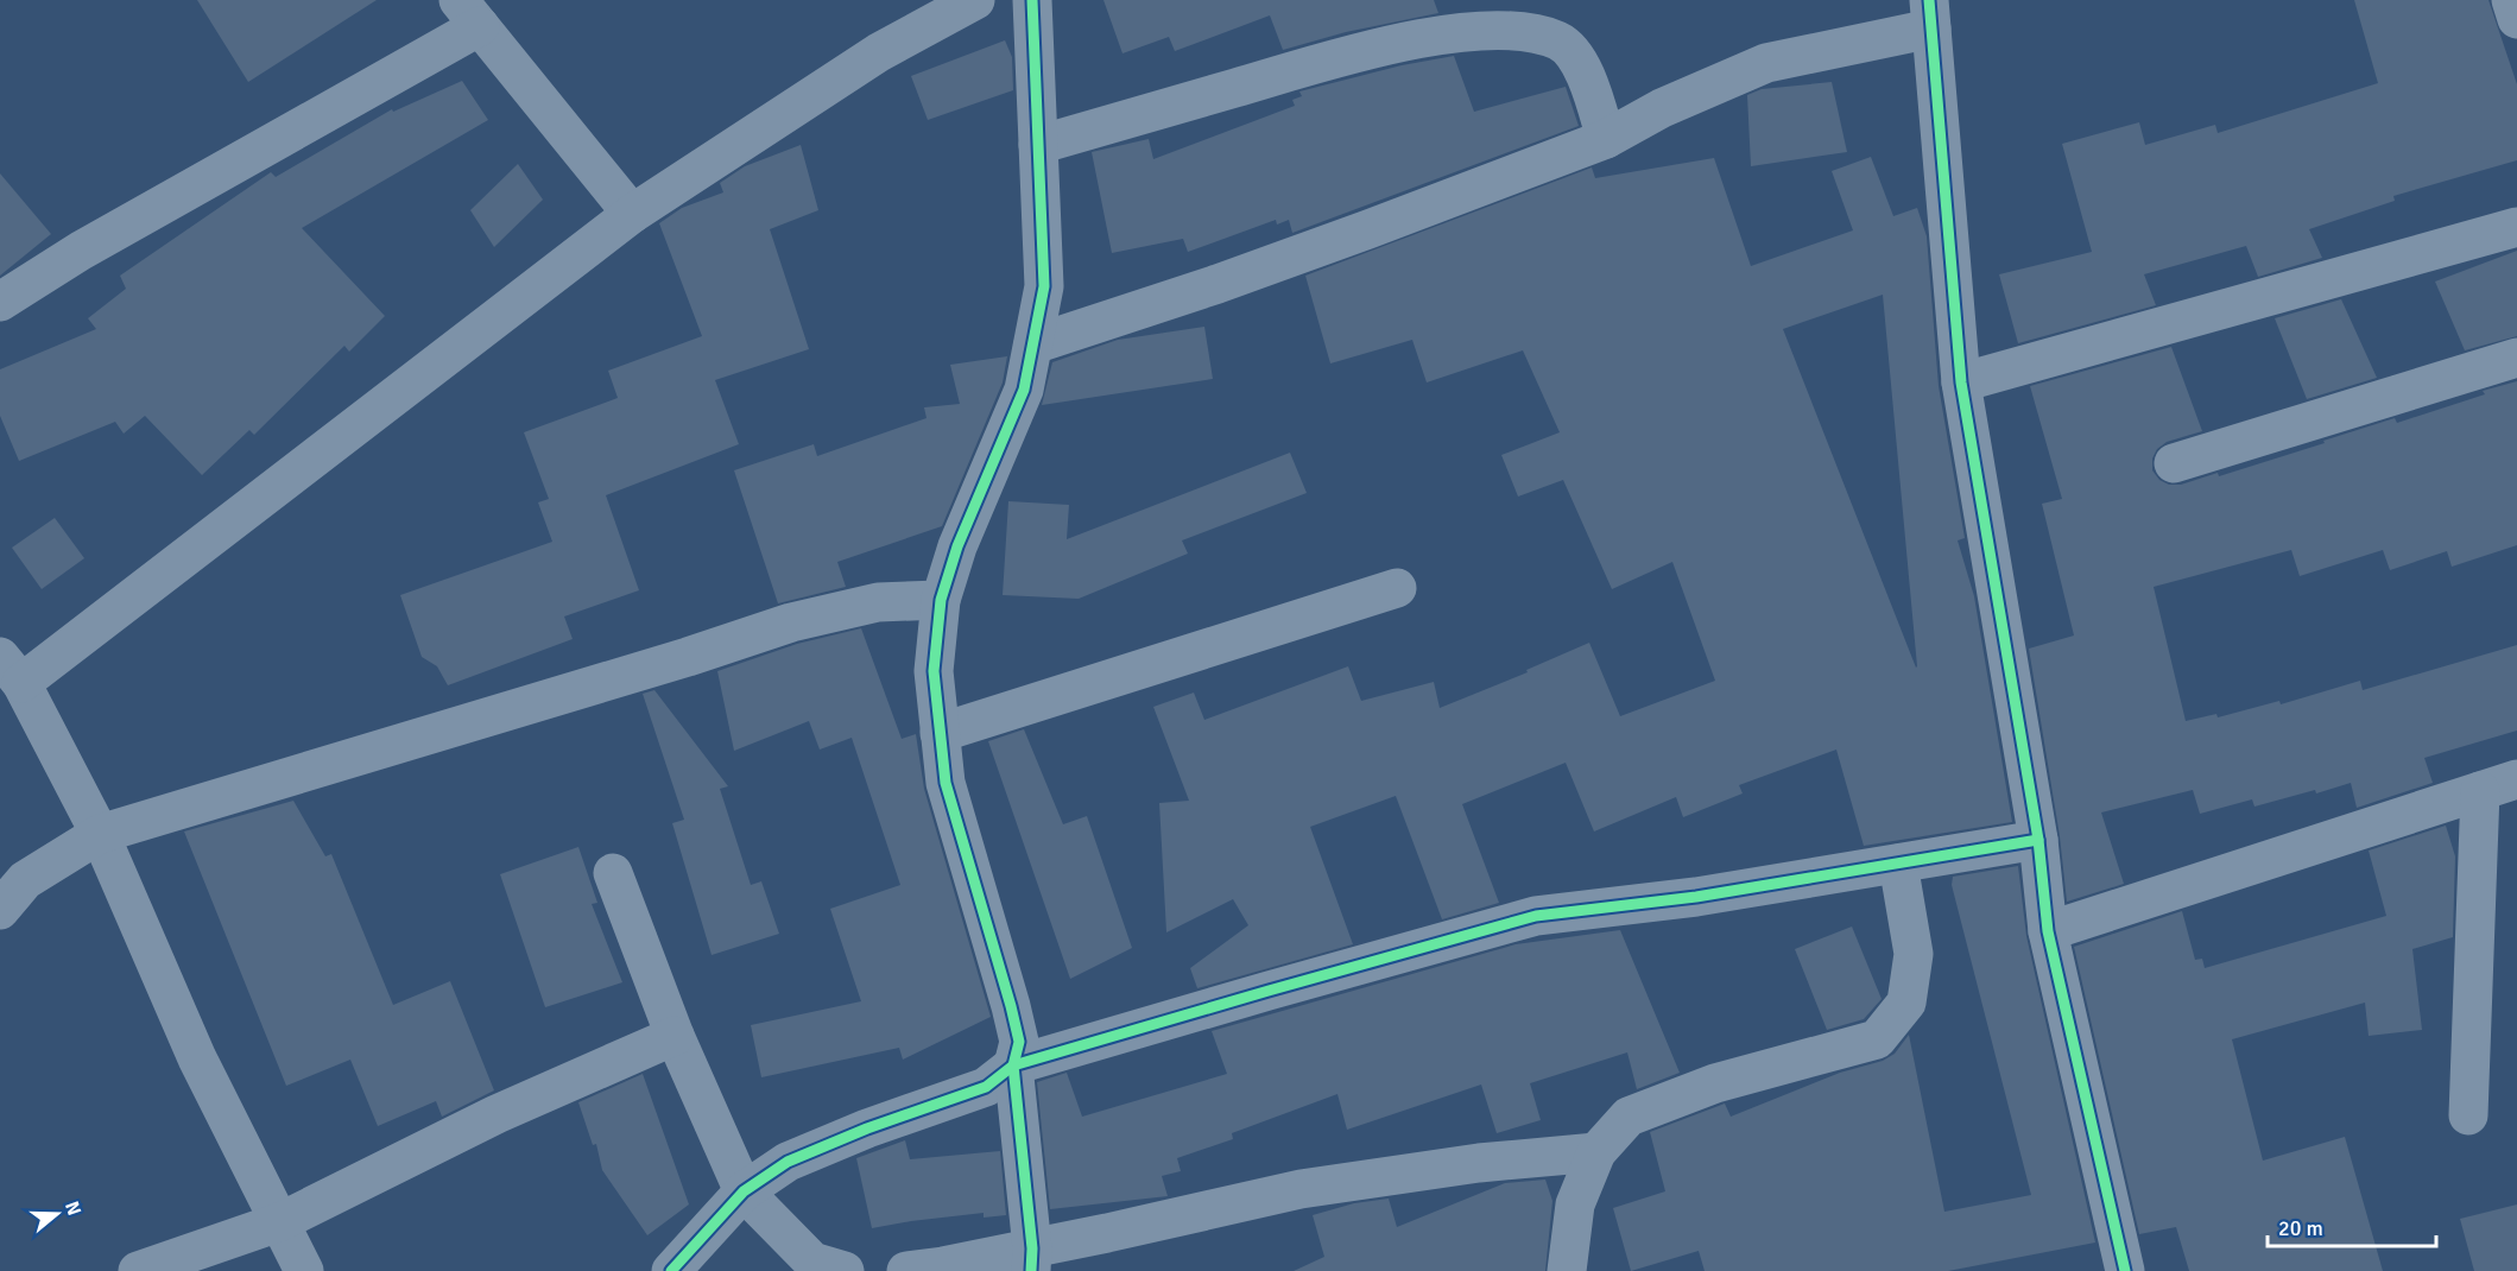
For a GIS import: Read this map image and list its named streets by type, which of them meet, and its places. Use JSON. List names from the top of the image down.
{
  "scale_bar": "20 m",
  "north": "right"
}
